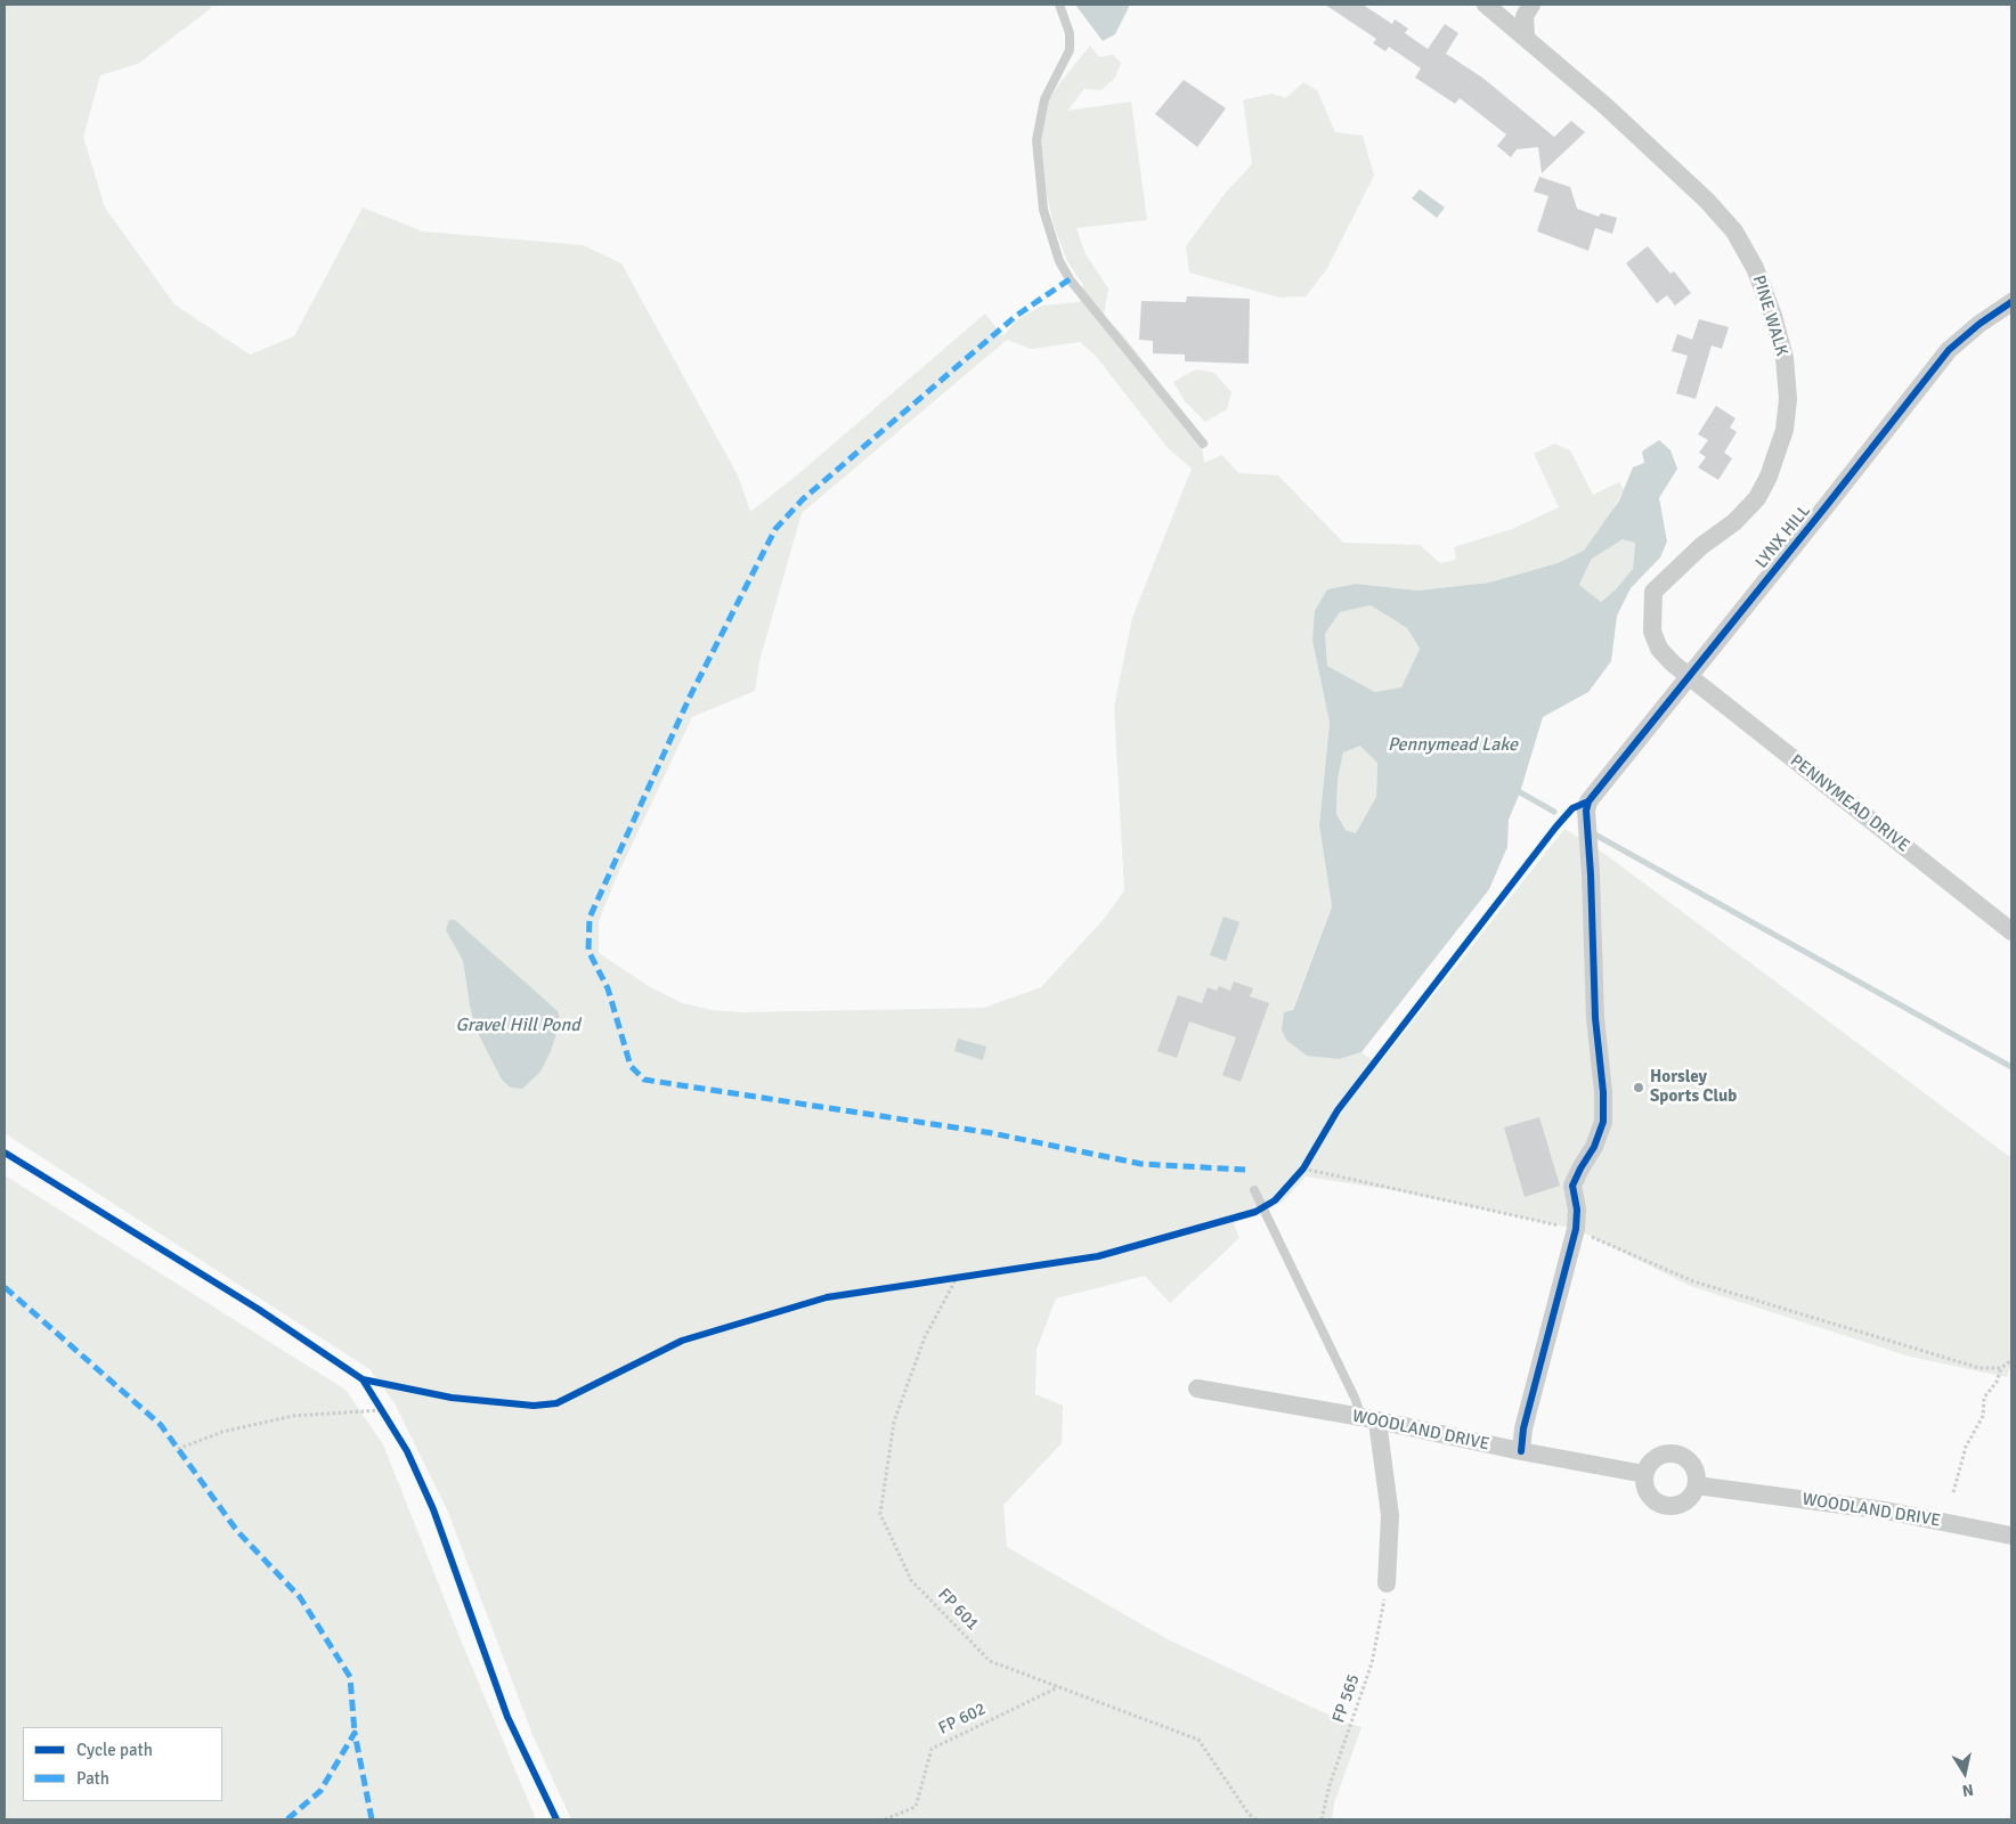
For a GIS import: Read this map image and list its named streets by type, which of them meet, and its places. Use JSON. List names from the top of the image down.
{
  "streets": {
    "street": [
      "PINE WALK",
      "LYNX HILL",
      "PENNYMEAD DRIVE",
      "WOODLAND DRIVE"
    ],
    "path": ["FP 601", "FP 565", "FP 602"]
  },
  "crossings": [
    ["PINE WALK", "LYNX HILL"],
    ["PINE WALK", "PENNYMEAD DRIVE"],
    ["LYNX HILL", "PENNYMEAD DRIVE"],
    ["FP 601", "FP 602"]
  ],
  "water": ["Pennymead Lake", "Gravel Hill Pond"],
  "places": ["Horsley Sports Club"],
  "legend": ["Cycle path", "Path"],
  "north": "bottom"
}
